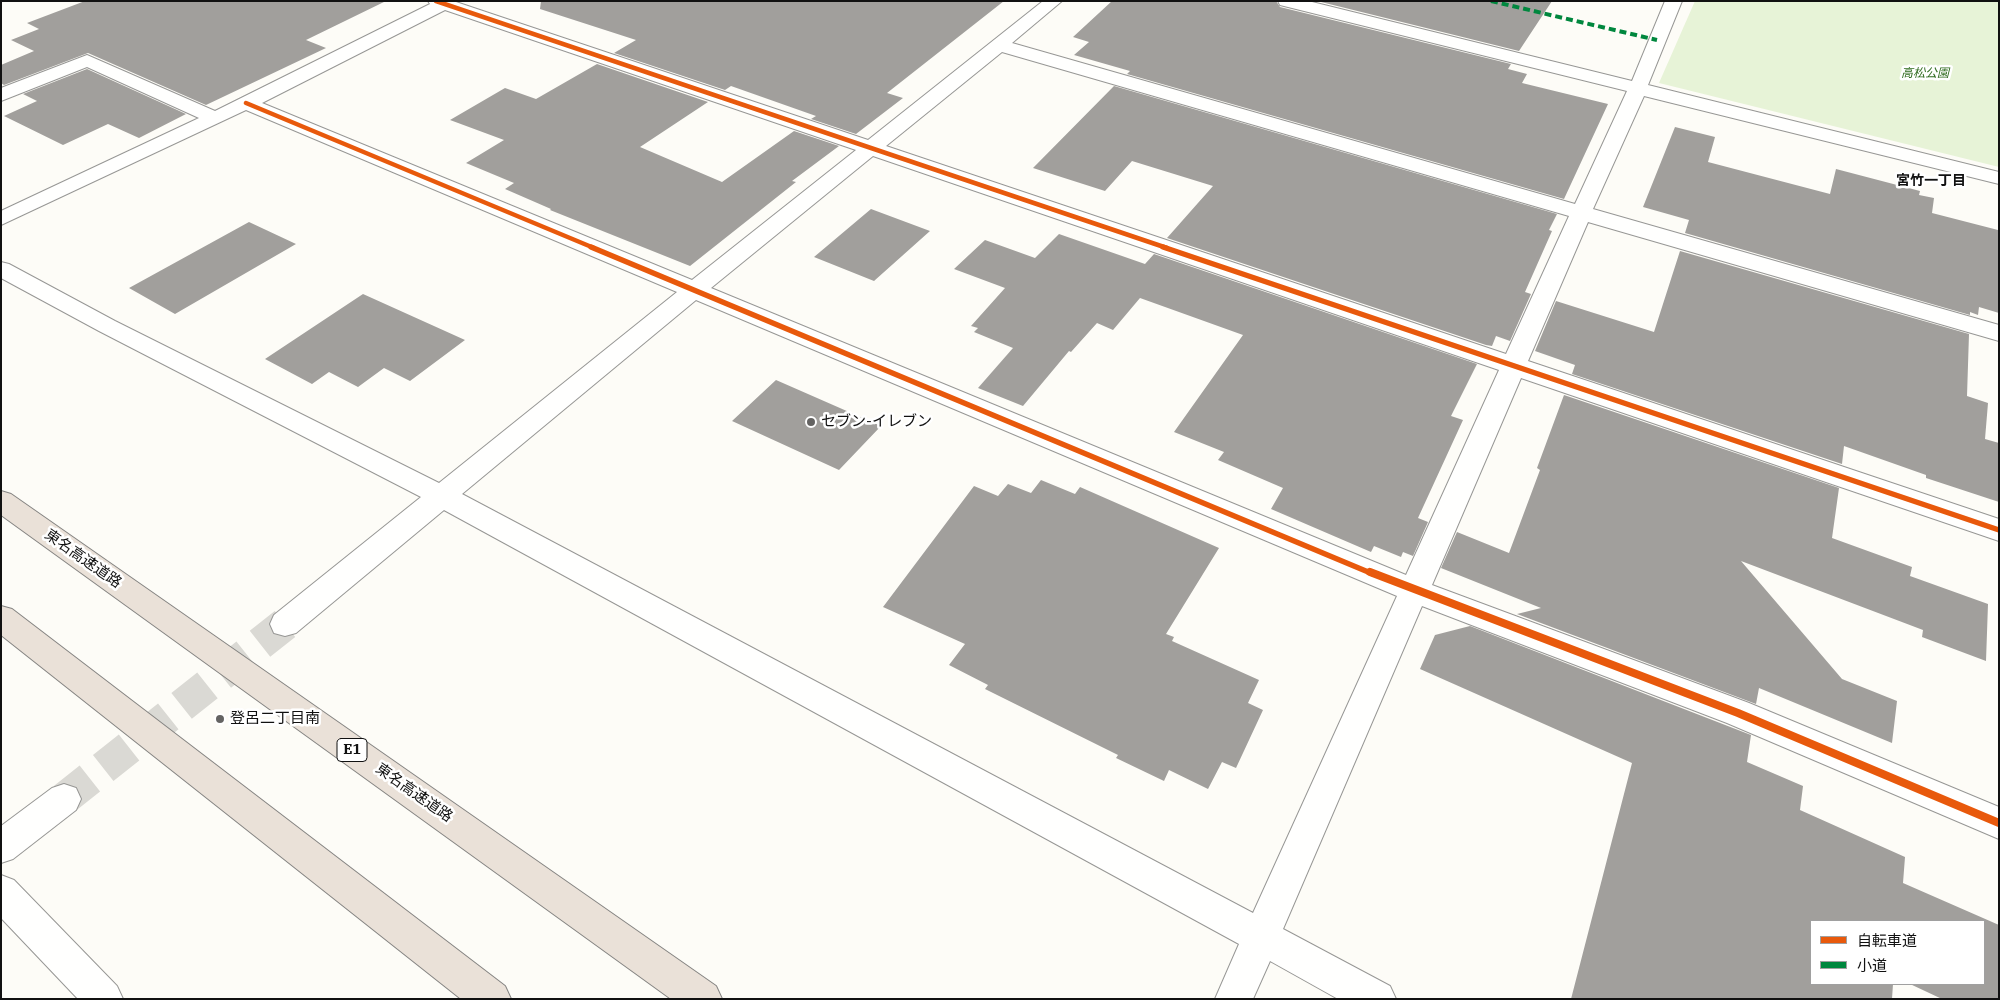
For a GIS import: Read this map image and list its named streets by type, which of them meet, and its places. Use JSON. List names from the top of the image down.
{
  "streets": {
    "highway": ["東名高速道路", "E1"]
  },
  "districts": ["宮竹一丁目"],
  "parks": ["高松公園"],
  "places": ["セブン-イレブン", "登呂二丁目南"],
  "legend": ["自転車道", "小道"]
}
